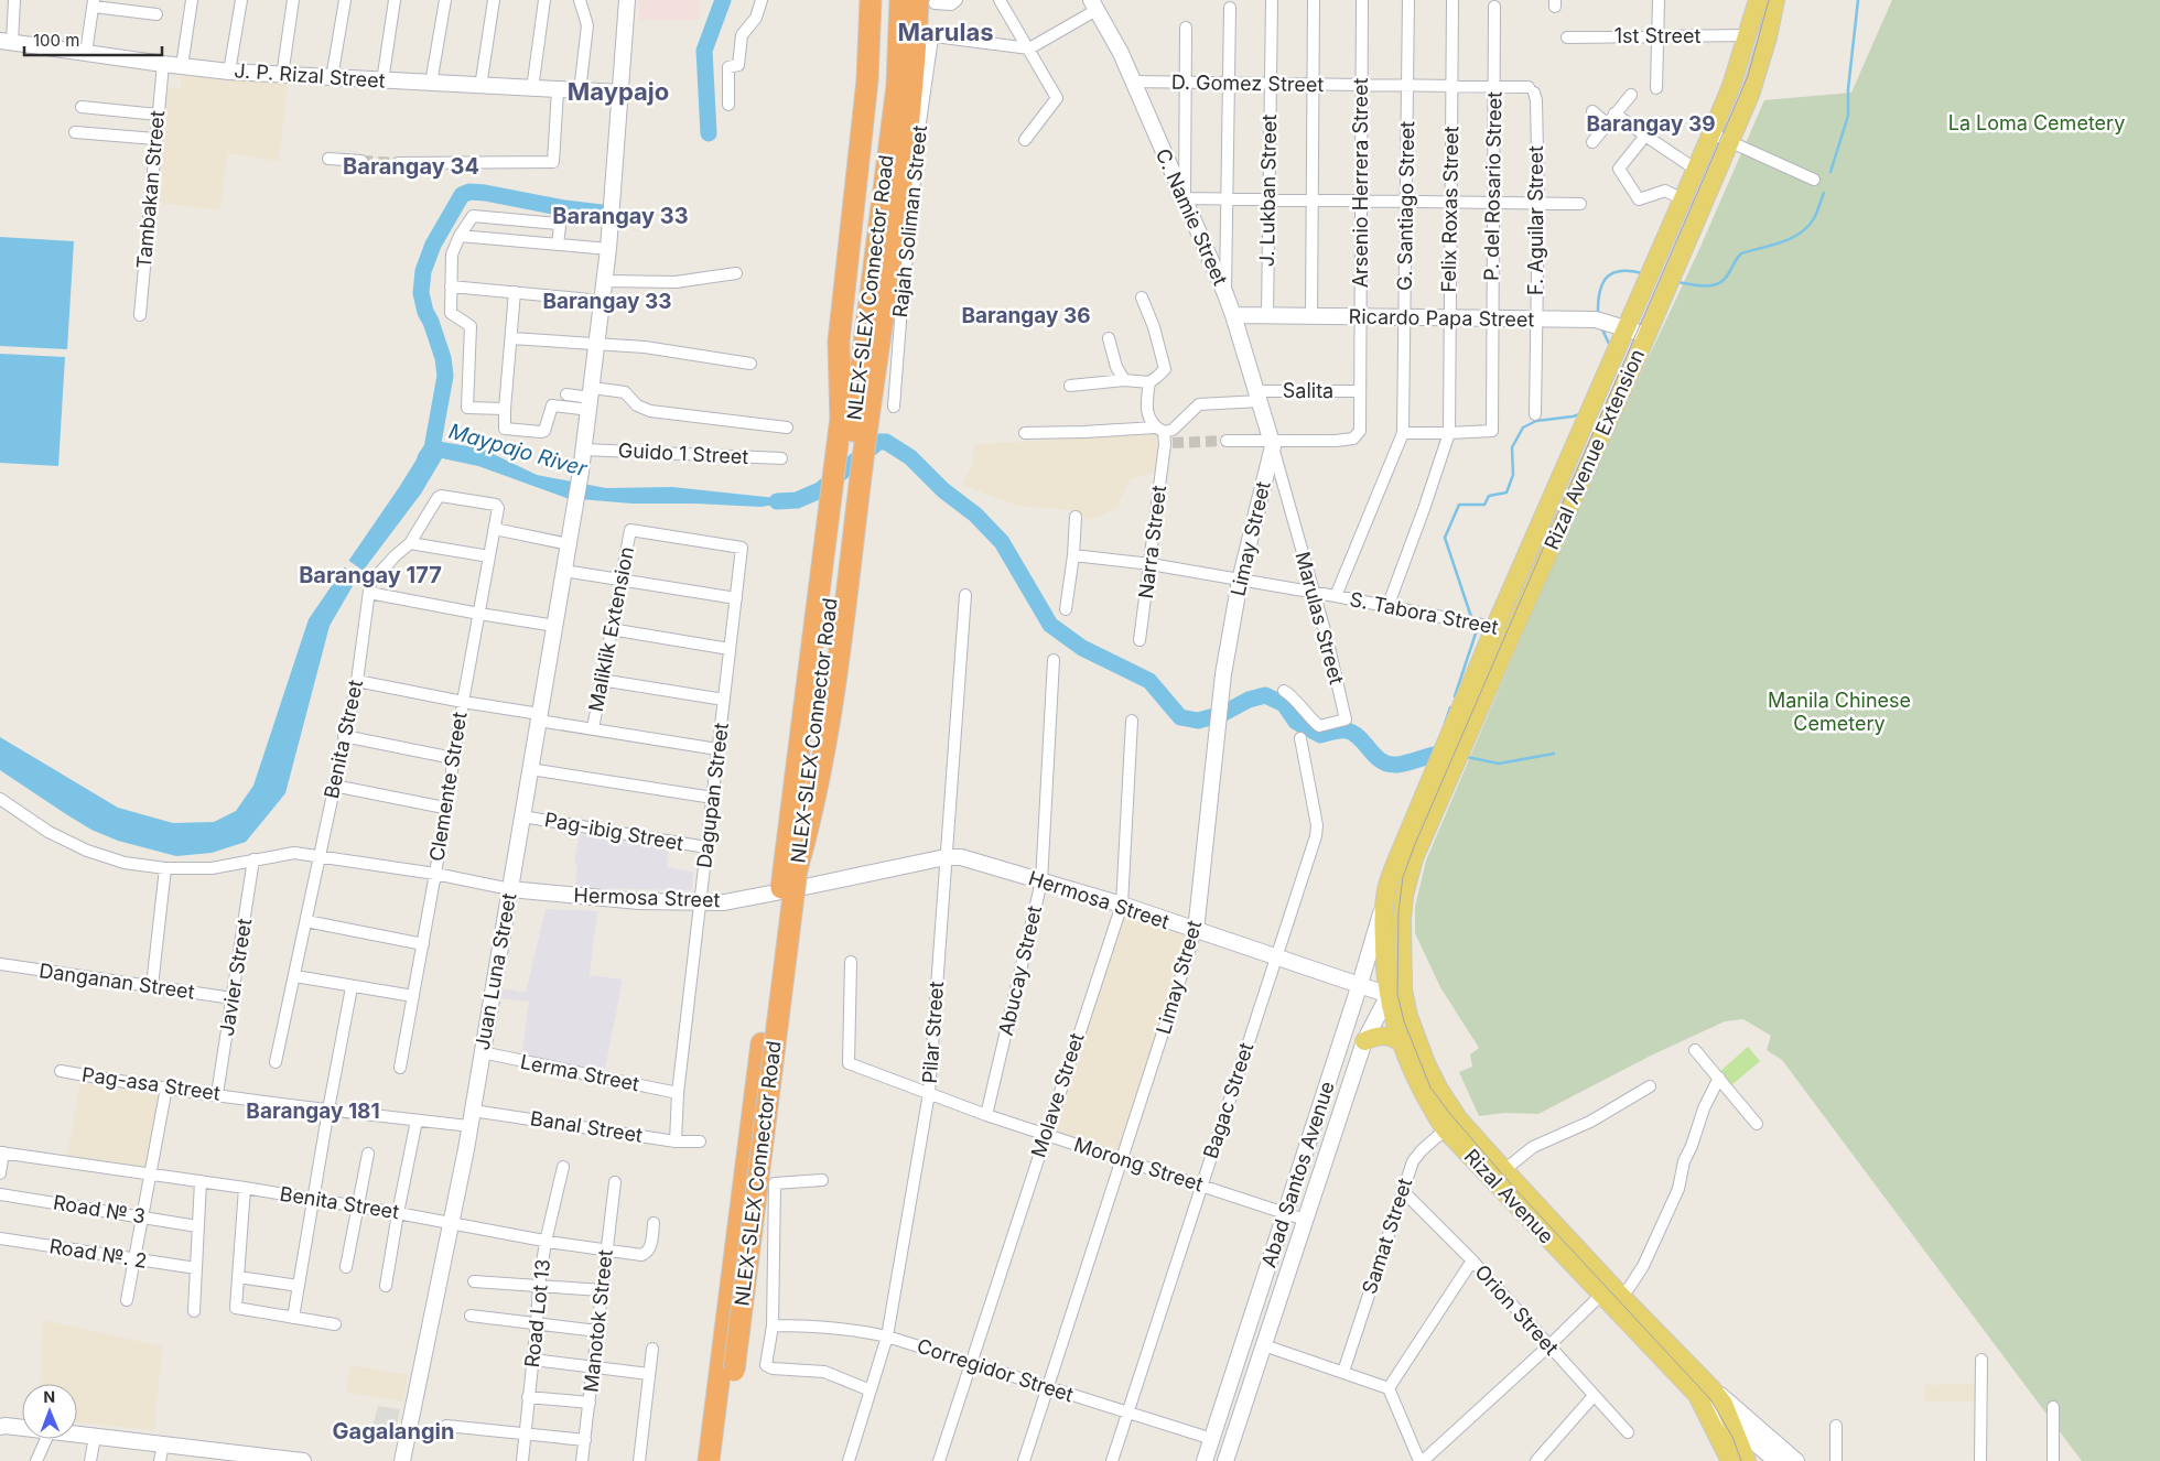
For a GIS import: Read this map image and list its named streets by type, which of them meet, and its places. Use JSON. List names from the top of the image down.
{
  "streets": {
    "highway": ["NLEX-SLEX Connector Road"],
    "main road": ["Rizal Avenue Extension", "Rizal Avenue"],
    "street": [
      "1st Street",
      "J. P. Rizal Street",
      "D. Gomez Street",
      "Arsenio Herrera Street",
      "P. del Rosario Street",
      "Tambakan Street",
      "J. Lukban Street",
      "G. Santiago Street",
      "Felix Roxas Street",
      "C. Namie Street",
      "F. Aguilar Street",
      "Rajah Soliman Street",
      "Ricardo Papa Street",
      "Salita",
      "Guido 1 Street",
      "Limay Street",
      "Narra Street",
      "S. Tabora Street",
      "Marulas Street",
      "Maliklik Extension",
      "Benita Street",
      "Clemente Street",
      "Dagupan Street",
      "Pag-ibig Street",
      "Hermosa Street",
      "Abucay Street",
      "Juan Luna Street",
      "Javier Street",
      "Danganan Street",
      "Pilar Street",
      "Lerma Street",
      "Pag-asa Street",
      "Molave Street",
      "Bagac Street",
      "Banal Street",
      "Morong Street",
      "Abad Santos Avenue",
      "Road № 3",
      "Samat Street",
      "Road №. 2",
      "Orion Street",
      "Road Lot 13",
      "Manotok Street",
      "Corregidor Street"
    ]
  },
  "crossings": [
    ["1st Street", "Rizal Avenue Extension"],
    ["J. P. Rizal Street", "Tambakan Street"],
    ["J. P. Rizal Street", "Juan Luna Street"],
    ["D. Gomez Street", "Arsenio Herrera Street"],
    ["D. Gomez Street", "P. del Rosario Street"],
    ["D. Gomez Street", "J. Lukban Street"],
    ["D. Gomez Street", "G. Santiago Street"],
    ["D. Gomez Street", "Felix Roxas Street"],
    ["D. Gomez Street", "C. Namie Street"],
    ["D. Gomez Street", "F. Aguilar Street"],
    ["Arsenio Herrera Street", "C. Namie Street"],
    ["Arsenio Herrera Street", "Ricardo Papa Street"],
    ["Arsenio Herrera Street", "Salita"],
    ["Arsenio Herrera Street", "Limay Street"],
    ["Arsenio Herrera Street", "Marulas Street"],
    ["P. del Rosario Street", "Felix Roxas Street"],
    ["P. del Rosario Street", "Ricardo Papa Street"],
    ["J. Lukban Street", "Ricardo Papa Street"],
    ["G. Santiago Street", "Ricardo Papa Street"],
    ["G. Santiago Street", "S. Tabora Street"],
    ["Felix Roxas Street", "Ricardo Papa Street"],
    ["Felix Roxas Street", "S. Tabora Street"],
    ["C. Namie Street", "Ricardo Papa Street"],
    ["C. Namie Street", "Salita"],
    ["C. Namie Street", "Limay Street"],
    ["C. Namie Street", "Marulas Street"],
    ["F. Aguilar Street", "Ricardo Papa Street"],
    ["Ricardo Papa Street", "Rizal Avenue Extension"],
    ["Salita", "Narra Street"],
    ["Rizal Avenue Extension", "S. Tabora Street"],
    ["Rizal Avenue Extension", "Abad Santos Avenue"],
    ["Rizal Avenue Extension", "Rizal Avenue"],
    ["Guido 1 Street", "Juan Luna Street"],
    ["Limay Street", "S. Tabora Street"],
    ["Limay Street", "Marulas Street"],
    ["Limay Street", "Hermosa Street"],
    ["Limay Street", "Morong Street"],
    ["Limay Street", "Corregidor Street"],
    ["Narra Street", "S. Tabora Street"],
    ["S. Tabora Street", "Marulas Street"],
    ["Maliklik Extension", "Dagupan Street"],
    ["Benita Street", "Clemente Street"],
    ["Benita Street", "Hermosa Street"],
    ["Benita Street", "Juan Luna Street"],
    ["Benita Street", "Road Lot 13"],
    ["Benita Street", "Manotok Street"],
    ["Clemente Street", "Hermosa Street"],
    ["Dagupan Street", "Pag-ibig Street"],
    ["Dagupan Street", "Hermosa Street"],
    ["Dagupan Street", "Lerma Street"],
    ["Dagupan Street", "Banal Street"],
    ["Pag-ibig Street", "Juan Luna Street"],
    ["Hermosa Street", "Abucay Street"],
    ["Hermosa Street", "Juan Luna Street"],
    ["Hermosa Street", "Javier Street"],
    ["Hermosa Street", "Pilar Street"],
    ["Hermosa Street", "Molave Street"],
    ["Hermosa Street", "Bagac Street"],
    ["Hermosa Street", "Abad Santos Avenue"],
    ["Hermosa Street", "Rizal Avenue"],
    ["Abucay Street", "Morong Street"],
    ["Juan Luna Street", "Lerma Street"],
    ["Juan Luna Street", "Pag-asa Street"],
    ["Juan Luna Street", "Banal Street"],
    ["Javier Street", "Danganan Street"],
    ["Javier Street", "Pag-asa Street"],
    ["Pilar Street", "Morong Street"],
    ["Pilar Street", "Corregidor Street"],
    ["Molave Street", "Morong Street"],
    ["Molave Street", "Corregidor Street"],
    ["Bagac Street", "Morong Street"],
    ["Bagac Street", "Corregidor Street"],
    ["Morong Street", "Abad Santos Avenue"],
    ["Abad Santos Avenue", "Rizal Avenue"],
    ["Abad Santos Avenue", "Corregidor Street"],
    ["Rizal Avenue", "Samat Street"],
    ["Samat Street", "Orion Street"]
  ],
  "districts": [
    "Marulas",
    "Maypajo",
    "Barangay 39",
    "Barangay 34",
    "Barangay 33",
    "Barangay 33",
    "Barangay 36",
    "Barangay 177",
    "Barangay 181",
    "Gagalangin"
  ],
  "water": ["Maypajo River"],
  "parks": ["La Loma Cemetery", "Manila Chinese Cemetery"],
  "scale_bar": "100 m",
  "north": "top"
}
